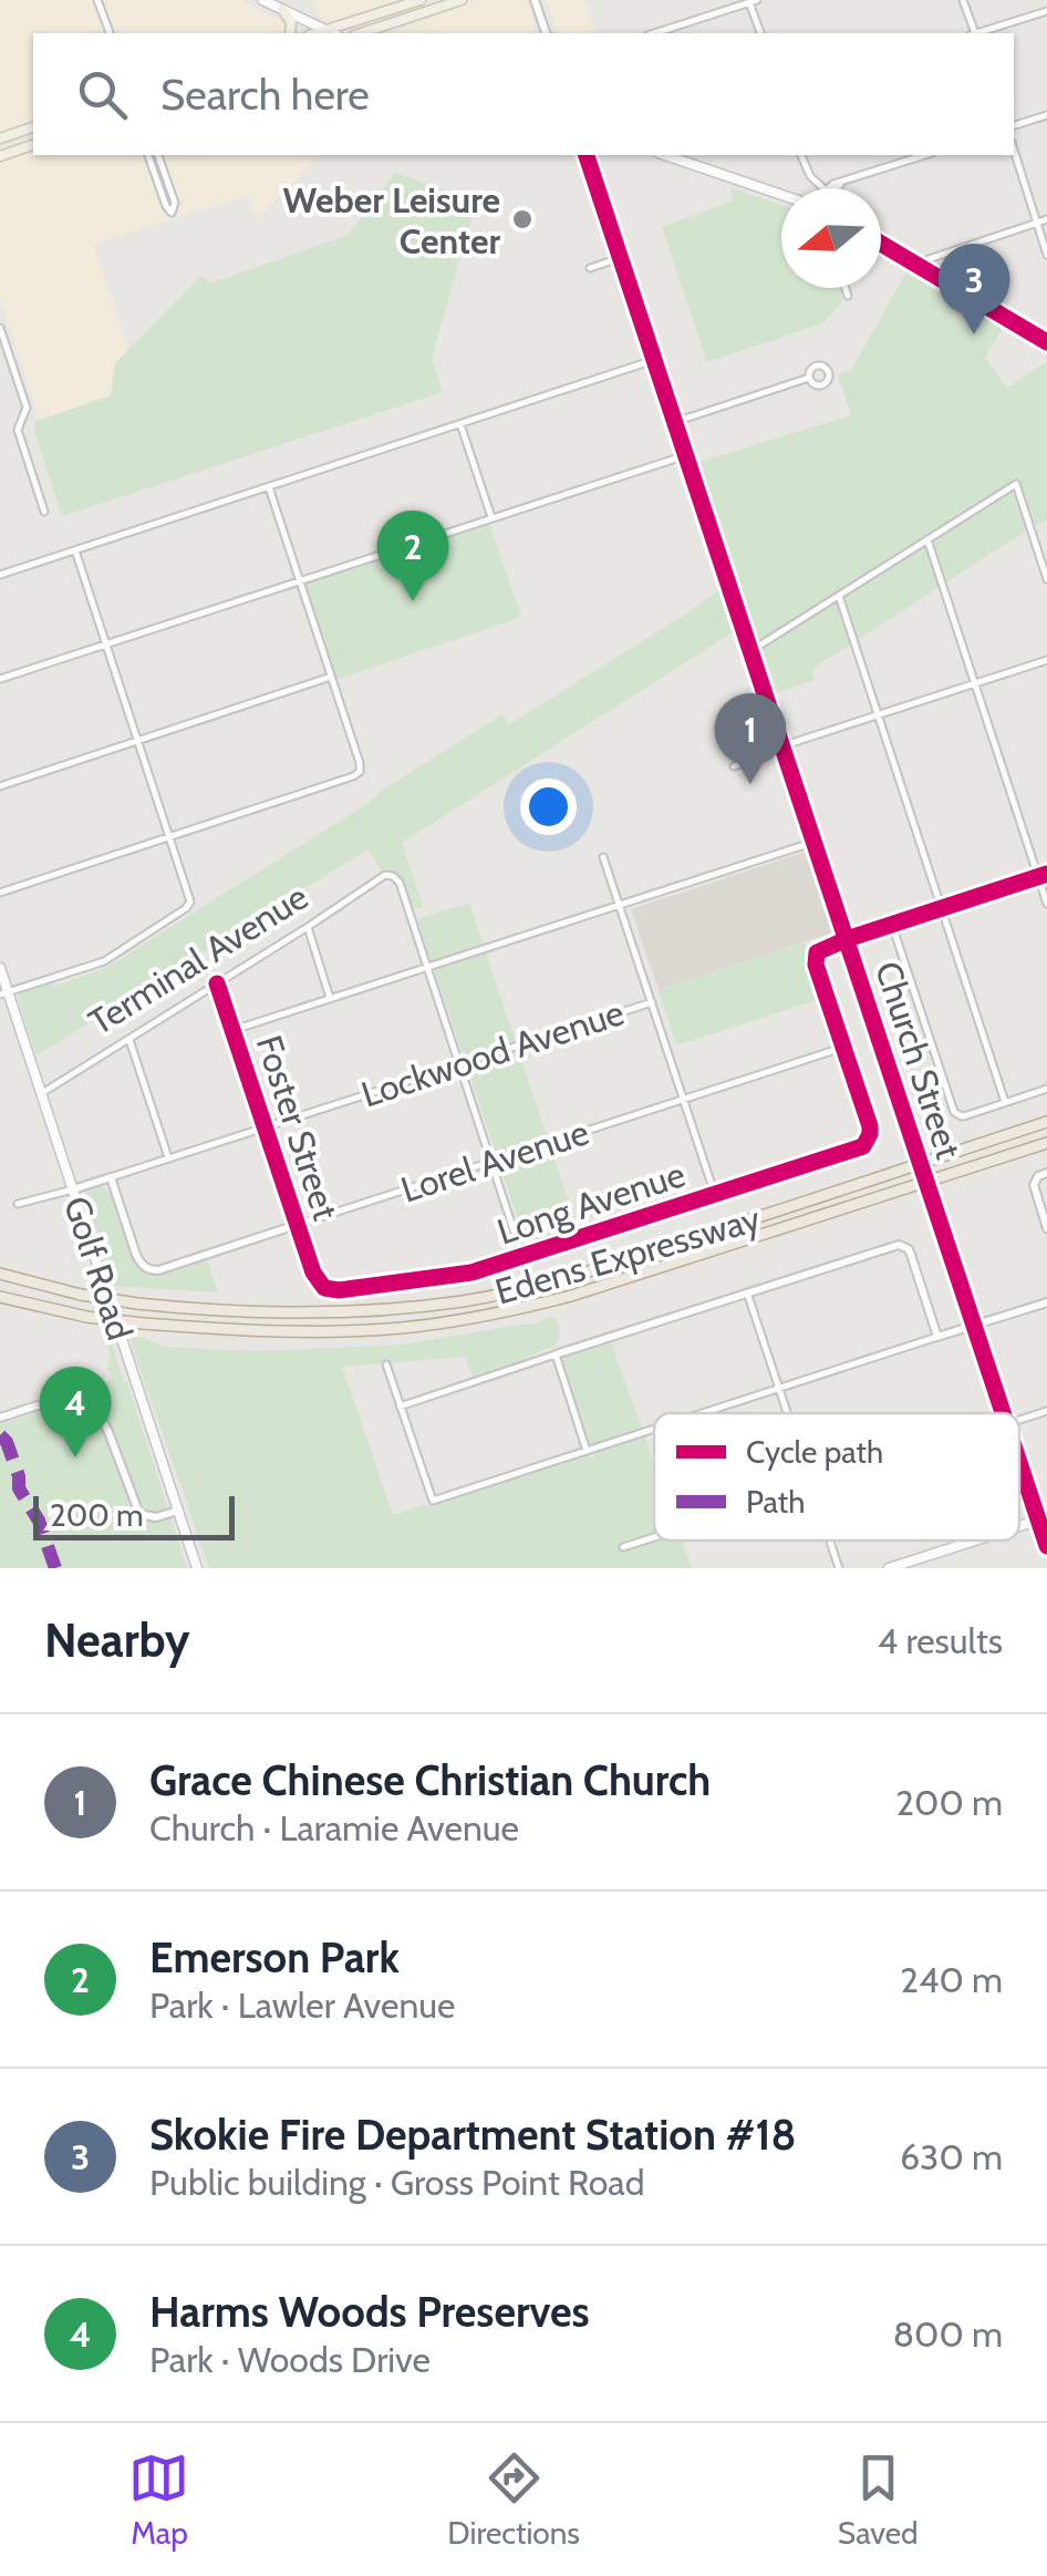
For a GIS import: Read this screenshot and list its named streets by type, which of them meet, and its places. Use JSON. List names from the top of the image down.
{
  "streets": {
    "highway": ["Edens Expressway"],
    "main road": ["Golf Road"],
    "street": [
      "Terminal Avenue",
      "Lockwood Avenue",
      "Church Street",
      "Foster Street",
      "Lorel Avenue",
      "Long Avenue"
    ]
  },
  "crossings": [
    ["Terminal Avenue", "Foster Street"],
    ["Terminal Avenue", "Golf Road"],
    ["Lockwood Avenue", "Foster Street"],
    ["Lockwood Avenue", "Lorel Avenue"],
    ["Lockwood Avenue", "Golf Road"],
    ["Foster Street", "Lorel Avenue"],
    ["Foster Street", "Long Avenue"],
    ["Lorel Avenue", "Long Avenue"]
  ],
  "places": ["Weber Leisure Center"],
  "legend": ["Cycle path", "Path"],
  "scale_bar": "200 m",
  "north": "left",
  "page": {
    "search": "Search here",
    "pins": [
      "3",
      "2",
      "1",
      "4"
    ],
    "scale": "200 m",
    "heading": ["Nearby", "4 results"],
    "list": [
      {
        "mark": "1",
        "name": "Grace Chinese Christian Church",
        "note": "Church · Laramie Avenue",
        "value": "200 m"
      },
      {
        "mark": "2",
        "name": "Emerson Park",
        "note": "Park · Lawler Avenue",
        "value": "240 m"
      },
      {
        "mark": "3",
        "name": "Skokie Fire Department Station #18",
        "note": "Public building · Gross Point Road",
        "value": "630 m"
      },
      {
        "mark": "4",
        "name": "Harms Woods Preserves",
        "note": "Park · Woods Drive",
        "value": "800 m"
      }
    ],
    "nav": ["Map", "Directions", "Saved"]
  }
}
